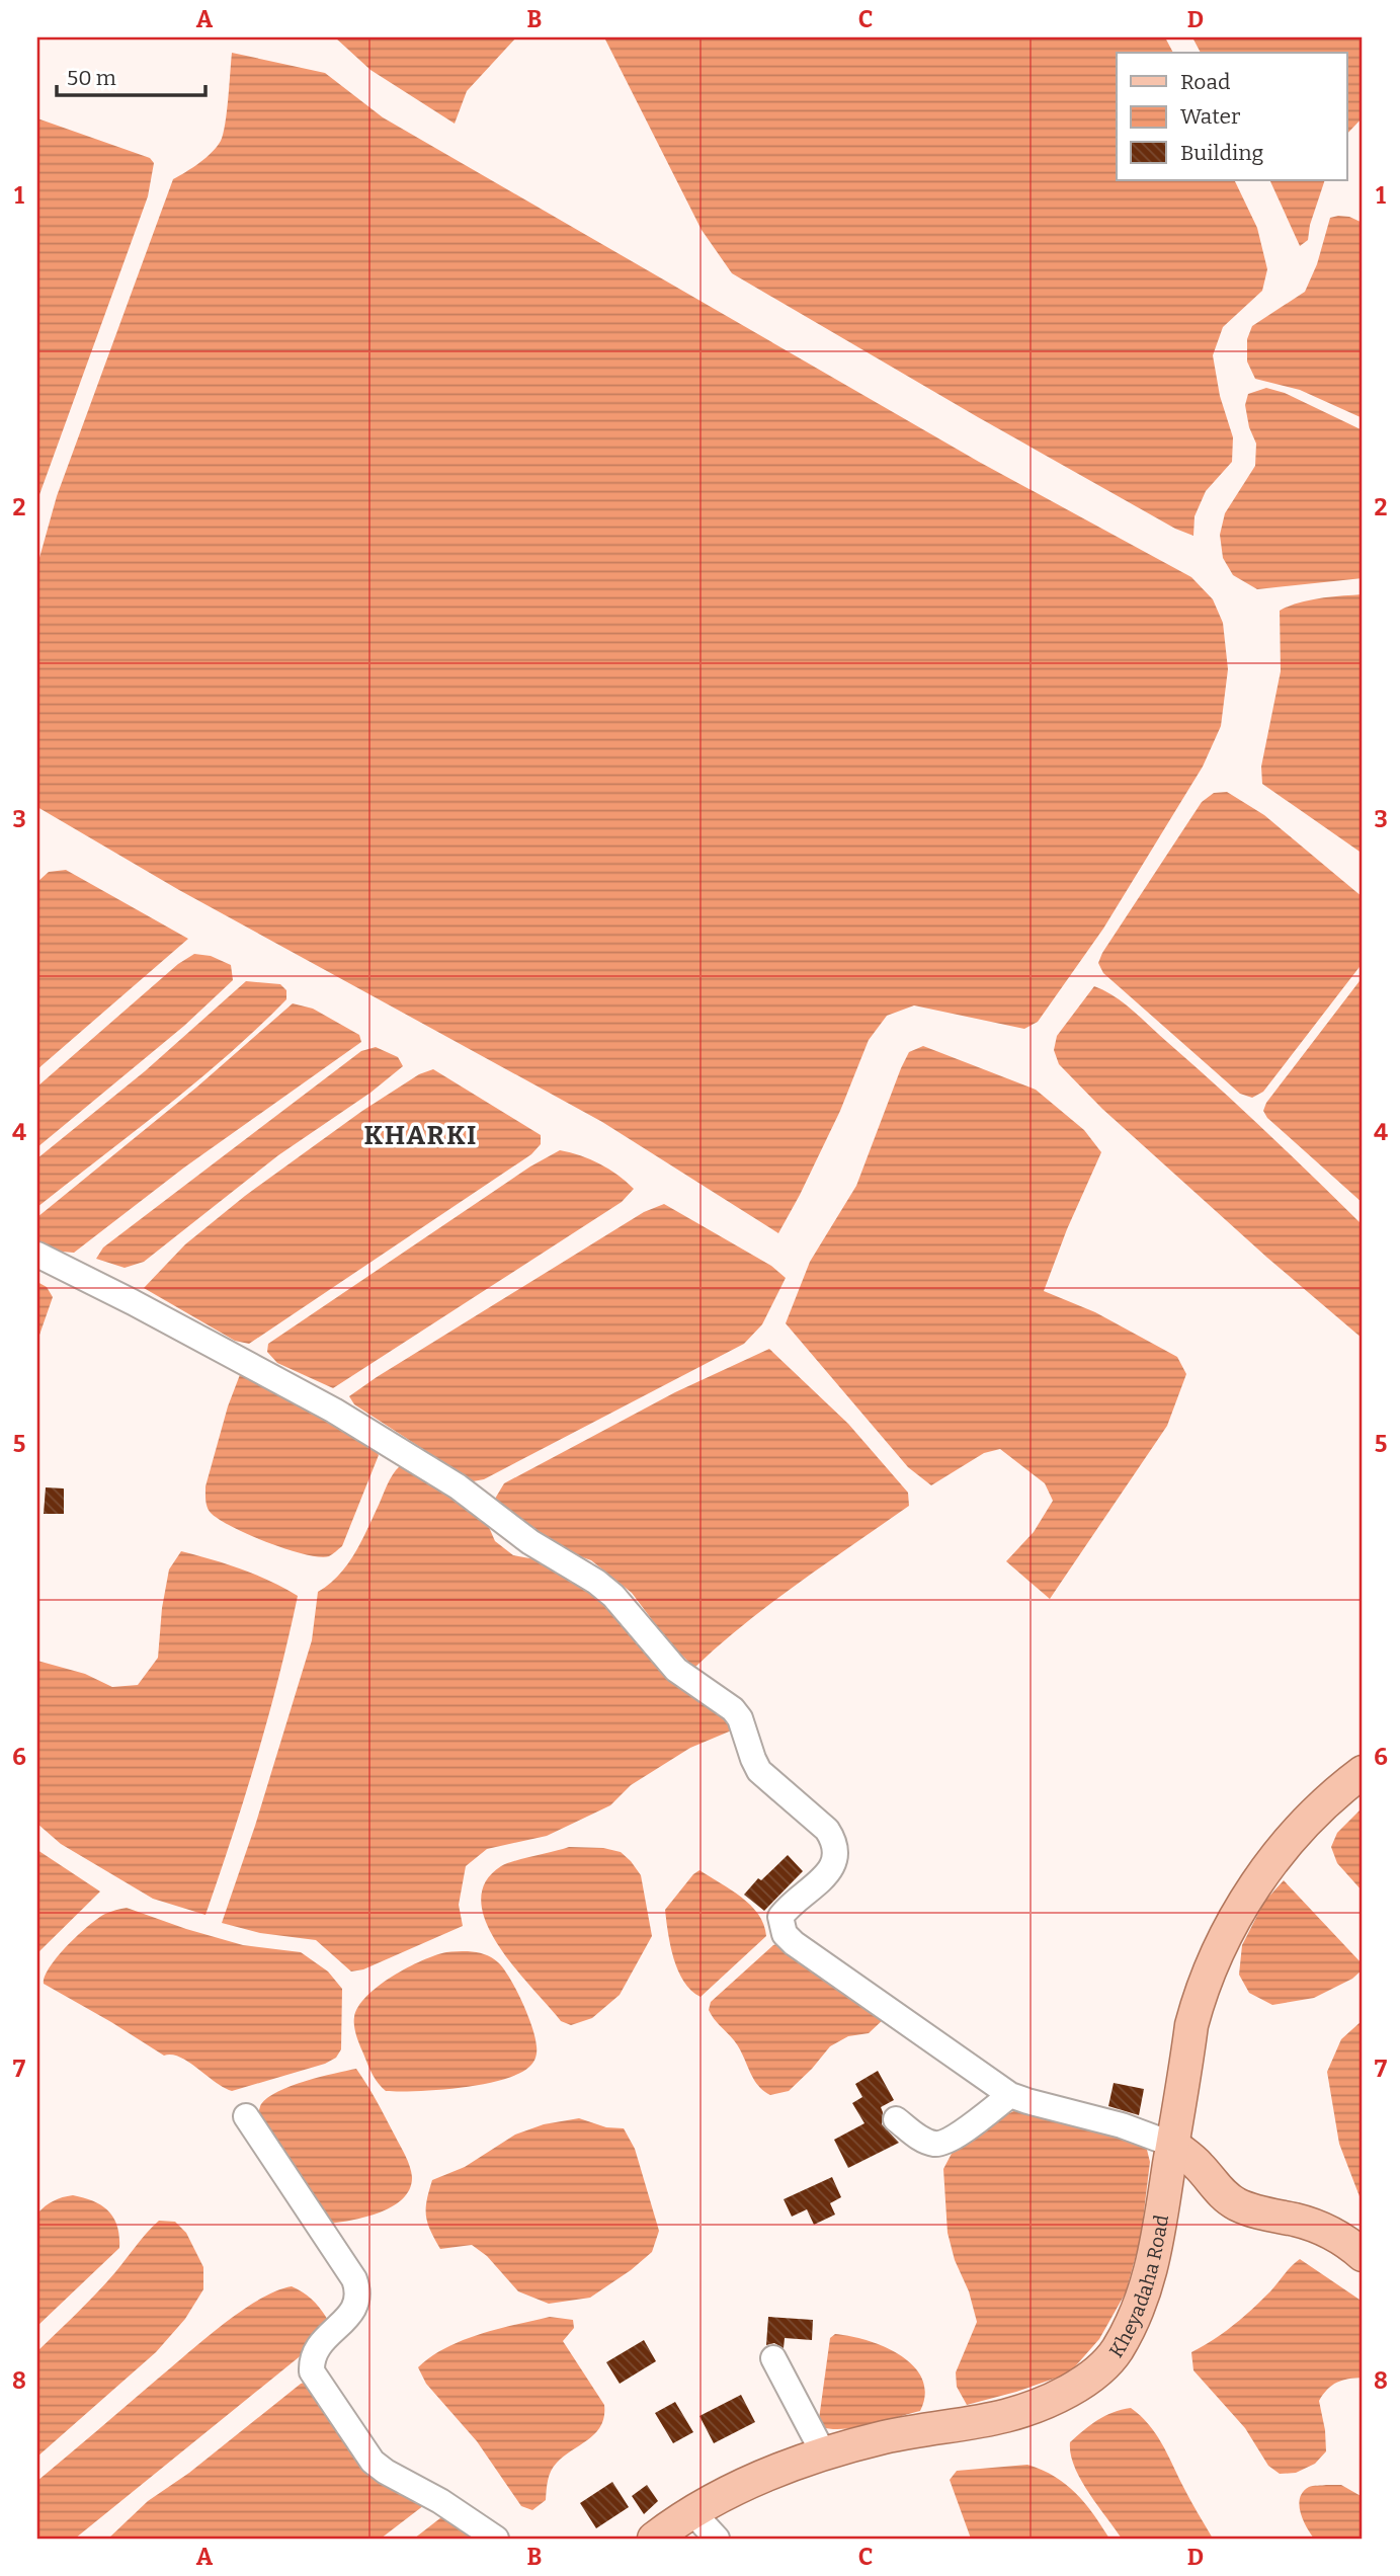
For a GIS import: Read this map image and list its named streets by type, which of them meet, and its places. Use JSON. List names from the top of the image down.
{
  "streets": {
    "main road": ["Kheyadaha Road"]
  },
  "districts": ["KHARKI"],
  "legend": ["Road", "Water", "Building"],
  "scale_bar": "50 m",
  "grid": {
    "columns": [
      "A",
      "B",
      "C",
      "D"
    ],
    "rows": [
      "1",
      "2",
      "3",
      "4",
      "5",
      "6",
      "7",
      "8"
    ]
  }
}
